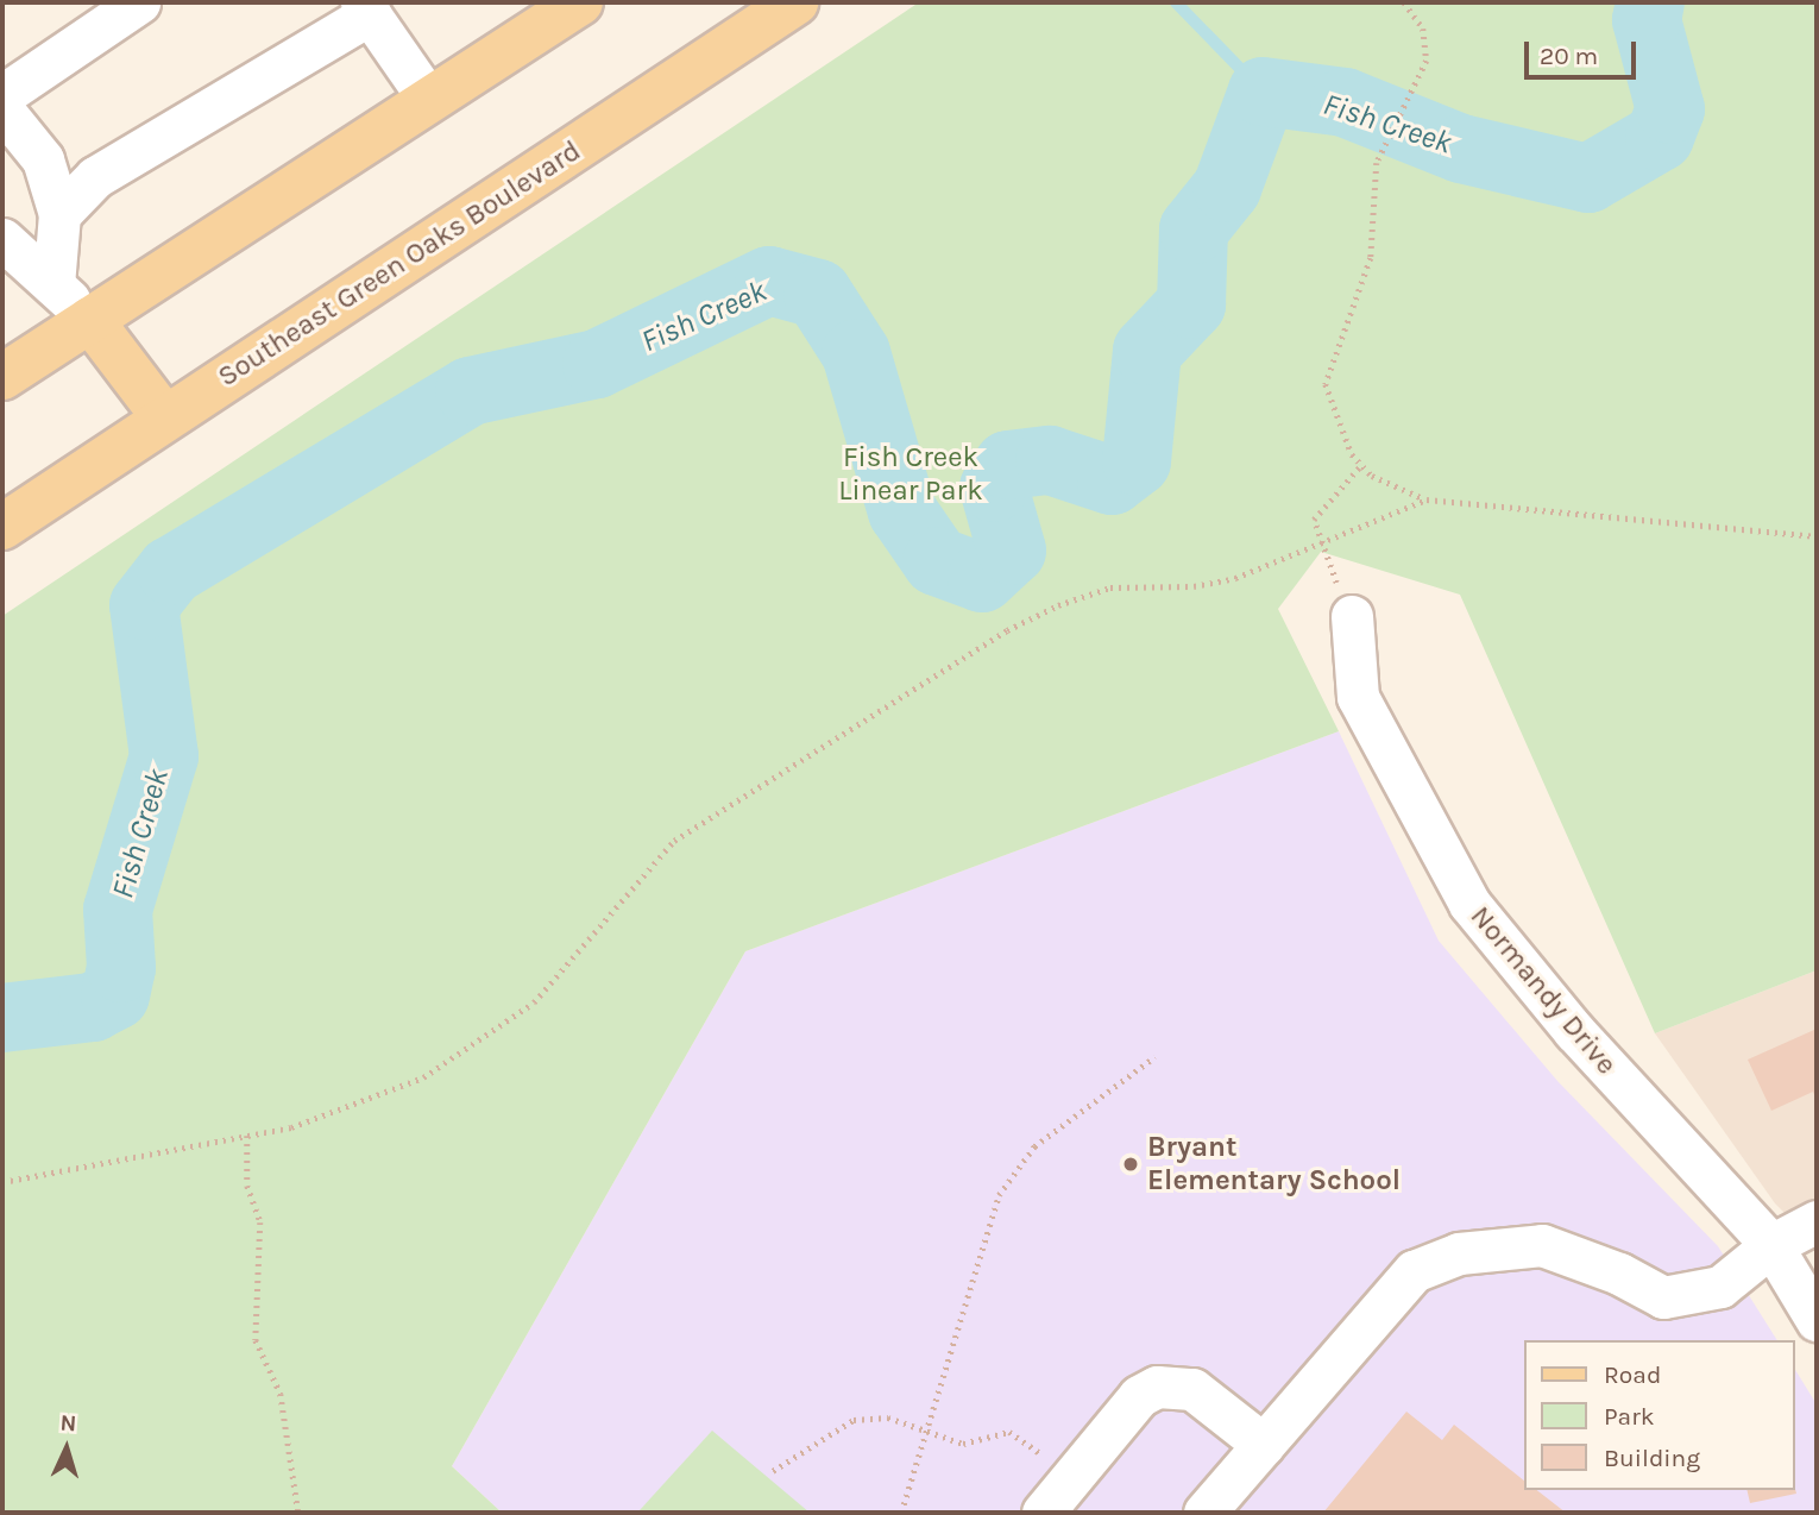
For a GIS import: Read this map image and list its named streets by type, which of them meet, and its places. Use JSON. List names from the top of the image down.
{
  "streets": {
    "main road": ["Southeast Green Oaks Boulevard"],
    "street": ["Normandy Drive"]
  },
  "water": ["Fish Creek"],
  "parks": ["Fish Creek Linear Park"],
  "places": ["Bryant Elementary School"],
  "legend": ["Road", "Park", "Building"],
  "scale_bar": "20 m",
  "north": "top"
}
